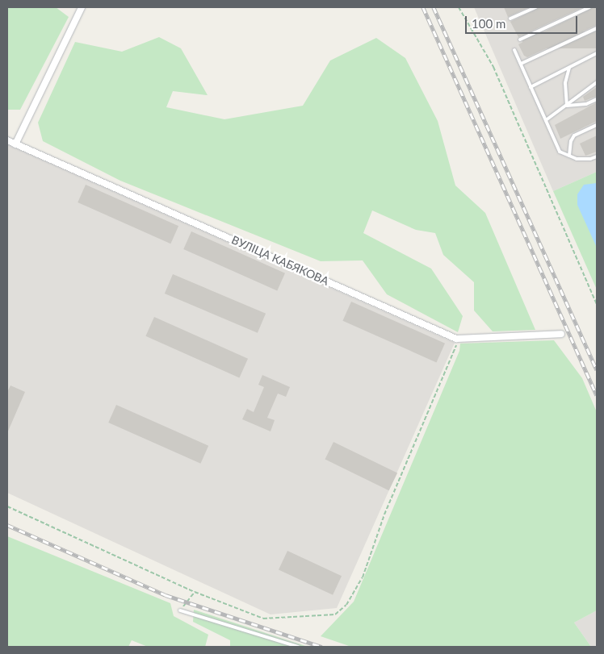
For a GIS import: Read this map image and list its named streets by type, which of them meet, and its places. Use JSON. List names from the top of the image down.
{
  "streets": {
    "street": ["ВУЛІЦА КАБЯКОВА"]
  },
  "scale_bar": "100 m"
}
